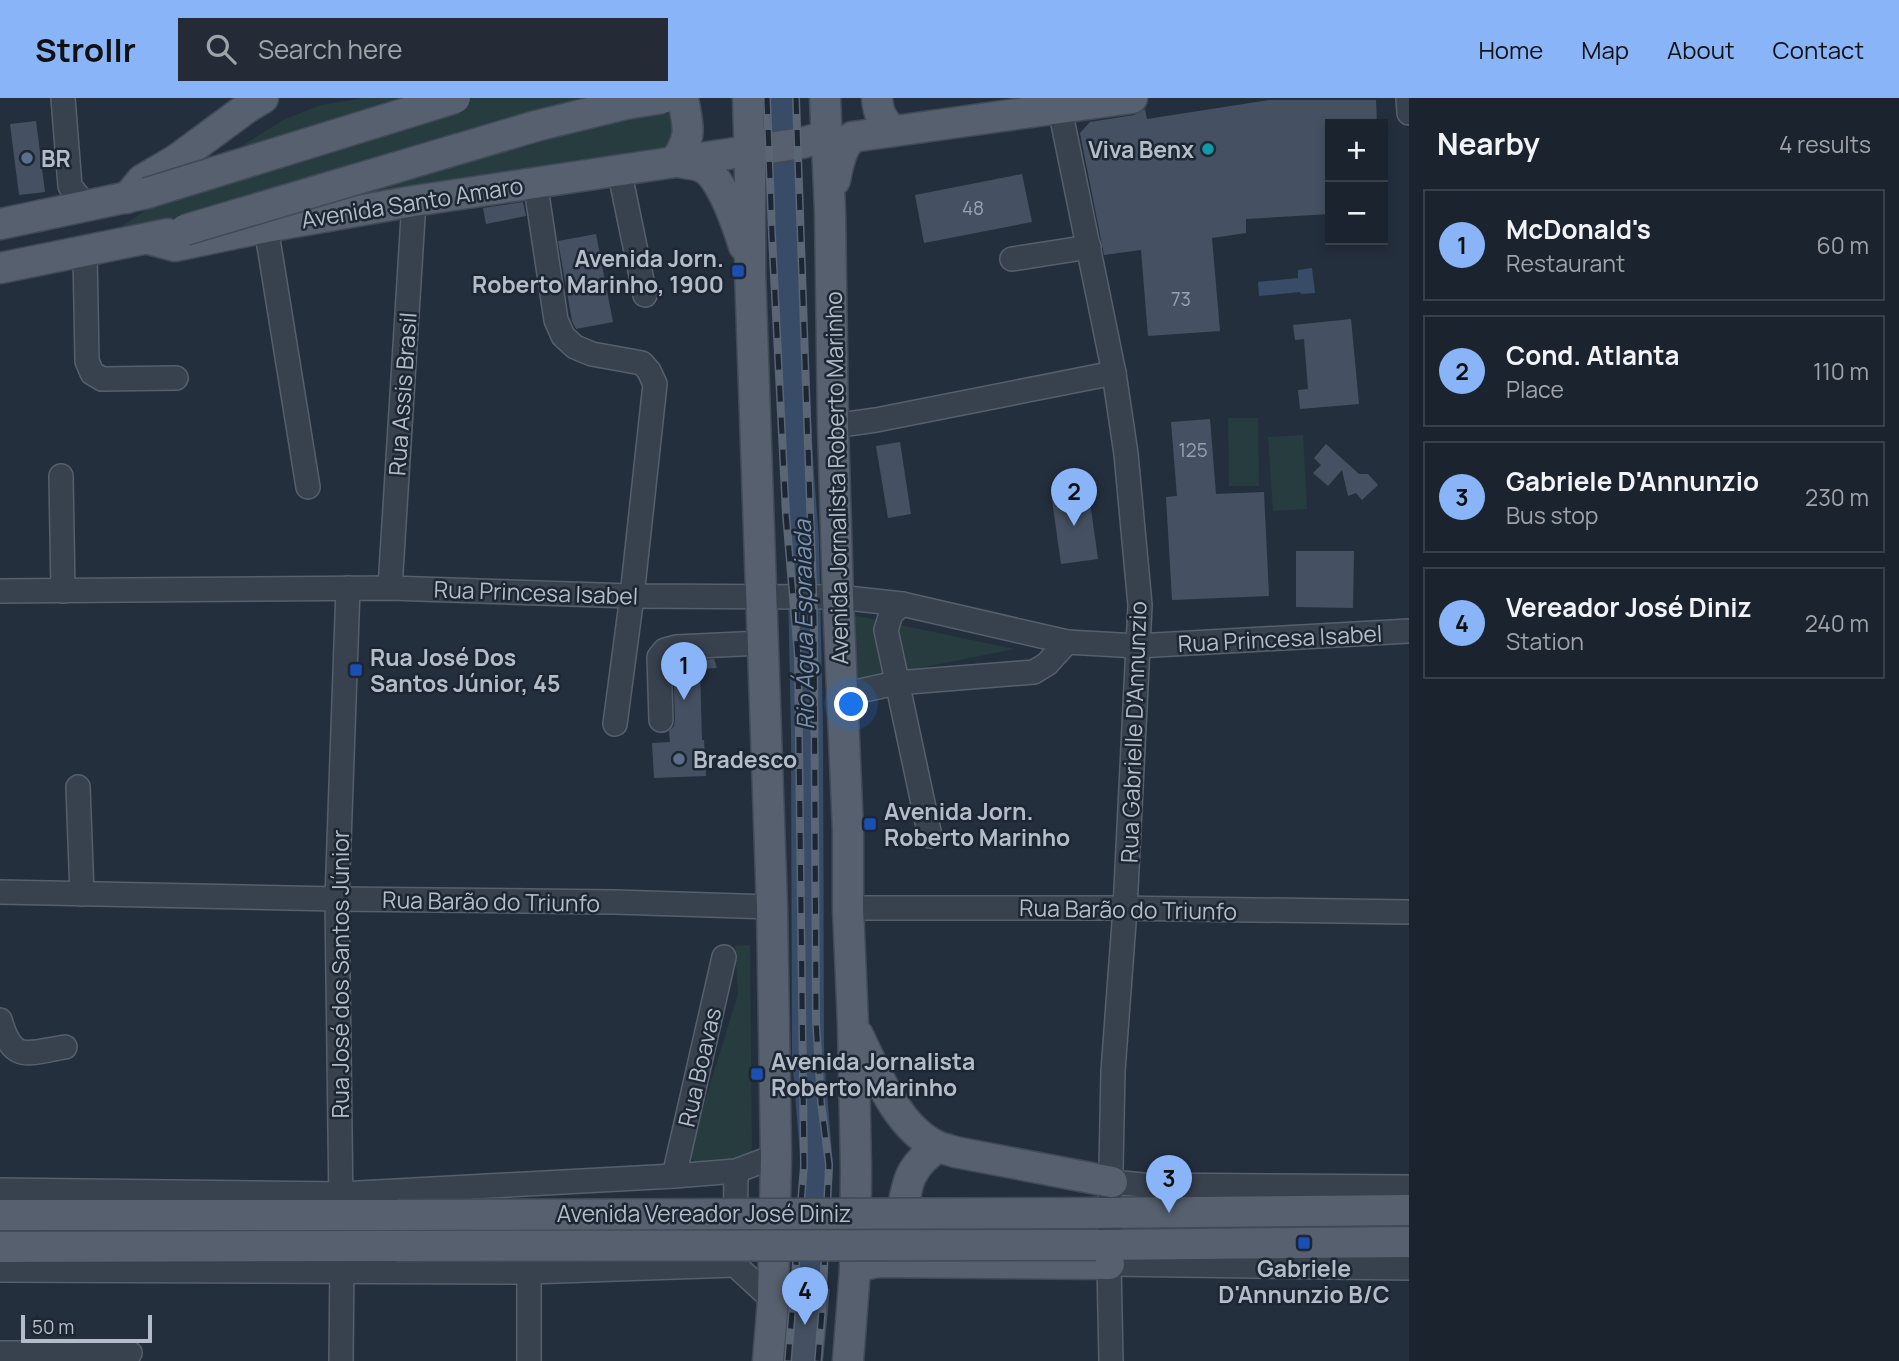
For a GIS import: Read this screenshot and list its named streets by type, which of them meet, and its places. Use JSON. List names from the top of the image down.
{
  "streets": {
    "main road": ["Avenida Santo Amaro", "Avenida Jornalista Roberto Marinho", "Avenida Vereador José Diniz"],
    "street": [
      "Rua Assis Brasil",
      "Rua Princesa Isabel",
      "Rua Gabrielle D'Annunzio",
      "Rua Barão do Triunfo",
      "Rua José dos Santos Júnior",
      "Rua Boavas"
    ]
  },
  "crossings": [
    ["Avenida Santo Amaro", "Rua Assis Brasil"],
    ["Avenida Santo Amaro", "Avenida Jornalista Roberto Marinho"],
    ["Rua Assis Brasil", "Rua Princesa Isabel"],
    ["Avenida Jornalista Roberto Marinho", "Rua Princesa Isabel"],
    ["Avenida Jornalista Roberto Marinho", "Rua Barão do Triunfo"],
    ["Rua Princesa Isabel", "Rua Gabrielle D'Annunzio"],
    ["Rua Princesa Isabel", "Rua José dos Santos Júnior"],
    ["Rua Gabrielle D'Annunzio", "Rua Barão do Triunfo"],
    ["Rua Gabrielle D'Annunzio", "Avenida Vereador José Diniz"],
    ["Rua Barão do Triunfo", "Rua José dos Santos Júnior"],
    ["Rua José dos Santos Júnior", "Avenida Vereador José Diniz"],
    ["Rua Boavas", "Avenida Vereador José Diniz"]
  ],
  "water": ["Rio Água Espraiada"],
  "places": {
    "other": ["Viva Benx", "BR", "Bradesco"],
    "transit": [
      "Avenida Jorn. Roberto Marinho, 1900",
      "Rua José Dos Santos Júnior, 45",
      "Avenida Jorn. Roberto Marinho",
      "Avenida Jornalista Roberto Marinho",
      "Gabriele D'Annunzio B/C"
    ]
  },
  "house_numbers": ["48", "73", "125"],
  "scale_bar": "50 m",
  "page": {
    "header": "Strollr",
    "search": "Search here",
    "nav": [
      "Home",
      "Map",
      "About",
      "Contact"
    ],
    "heading": ["Nearby", "4 results"],
    "map_buttons": ["+", "−"],
    "list": [
      {
        "mark": "1",
        "name": "McDonald's",
        "note": "Restaurant",
        "value": "60 m"
      },
      {
        "mark": "2",
        "name": "Cond. Atlanta",
        "note": "Place",
        "value": "110 m"
      },
      {
        "mark": "3",
        "name": "Gabriele D'Annunzio",
        "note": "Bus stop",
        "value": "230 m"
      },
      {
        "mark": "4",
        "name": "Vereador José Diniz",
        "note": "Station",
        "value": "240 m"
      }
    ],
    "pins": [
      "2",
      "1",
      "3",
      "4"
    ],
    "scale": "50 m"
  }
}
